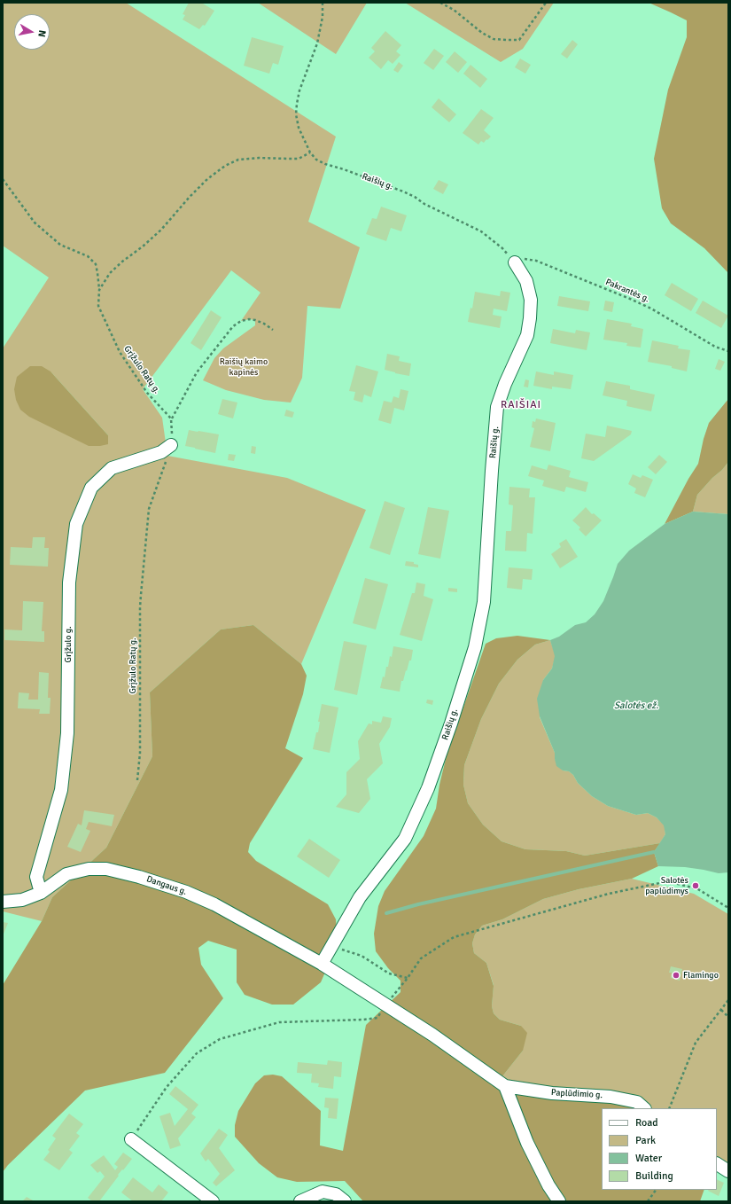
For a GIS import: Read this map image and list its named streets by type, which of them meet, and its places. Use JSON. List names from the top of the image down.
{
  "streets": {
    "street": [
      "Raišių g.",
      "Grįžulo g.",
      "Dangaus g.",
      "Paplūdimio g."
    ],
    "path": ["Pakrantės g.", "Grįžulo Ratų g."]
  },
  "crossings": [
    ["Raišių g.", "Pakrantės g."],
    ["Raišių g.", "Dangaus g."],
    ["Grįžulo Ratų g.", "Grįžulo g."],
    ["Grįžulo g.", "Dangaus g."],
    ["Dangaus g.", "Paplūdimio g."]
  ],
  "districts": ["RAIŠIAI"],
  "water": ["Salotės ež."],
  "parks": ["Raišių kaimo kapinės"],
  "places": ["Salotės paplūdimys", "Flamingo"],
  "legend": [
    "Road",
    "Park",
    "Water",
    "Building"
  ],
  "north": "right"
}
